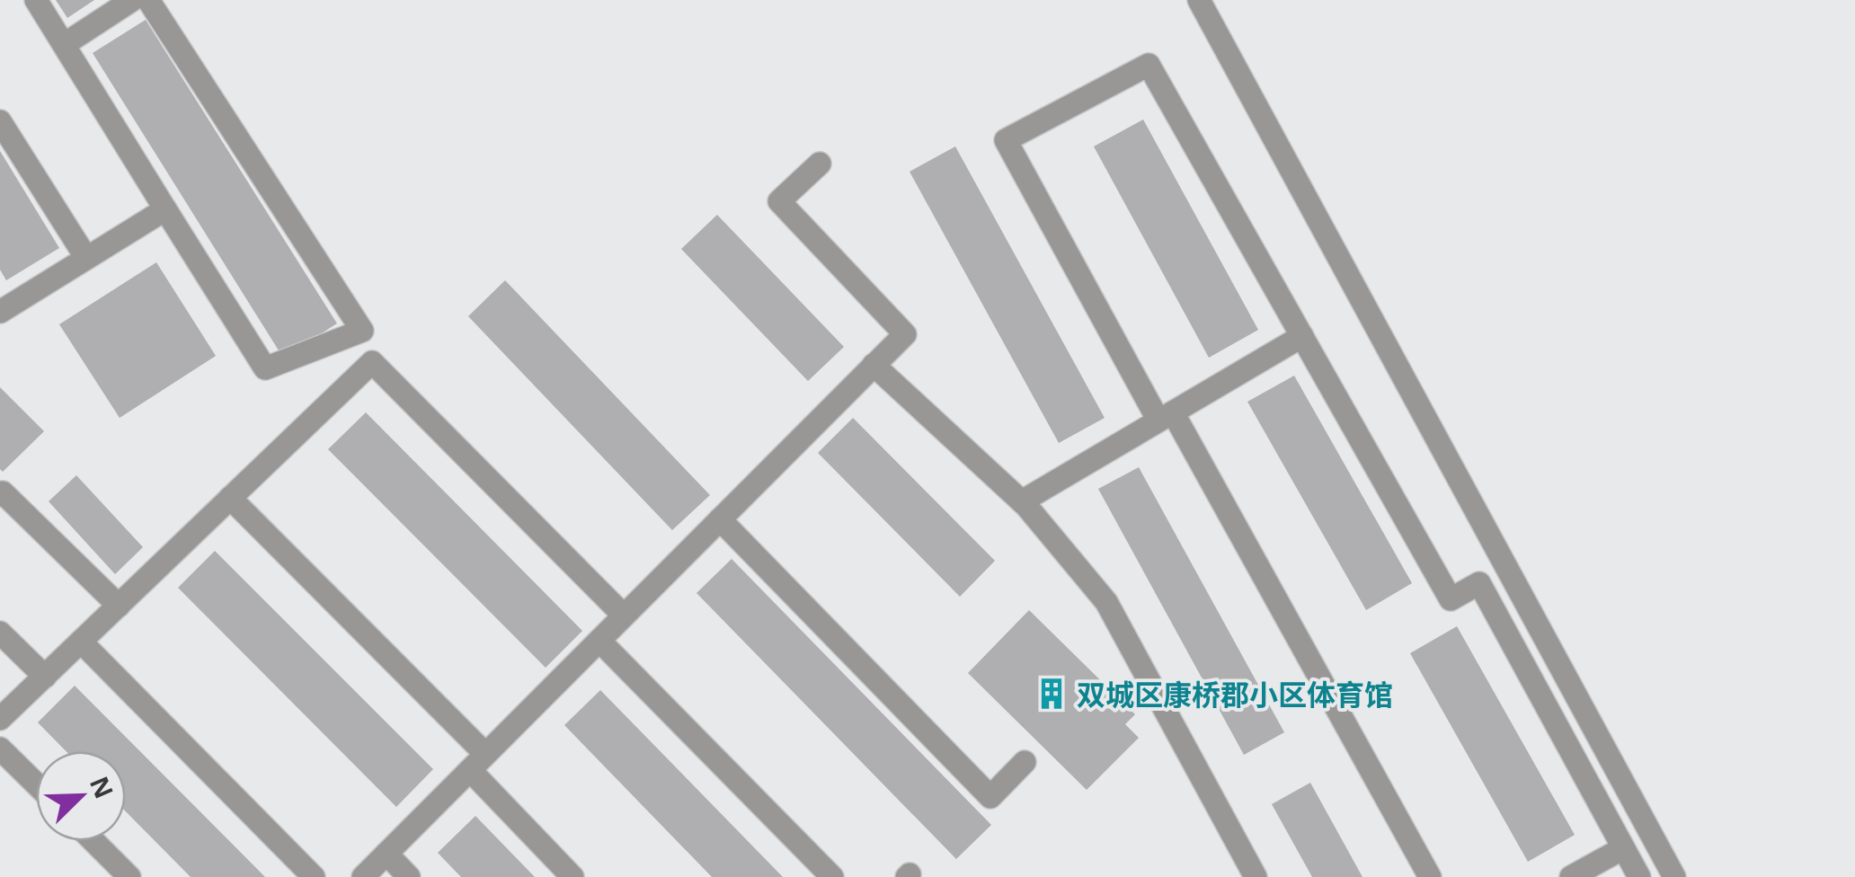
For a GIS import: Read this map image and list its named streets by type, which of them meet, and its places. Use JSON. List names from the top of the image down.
{
  "places": {
    "building": ["双城区康桥郡小区体育馆"]
  },
  "north": "top right"
}
